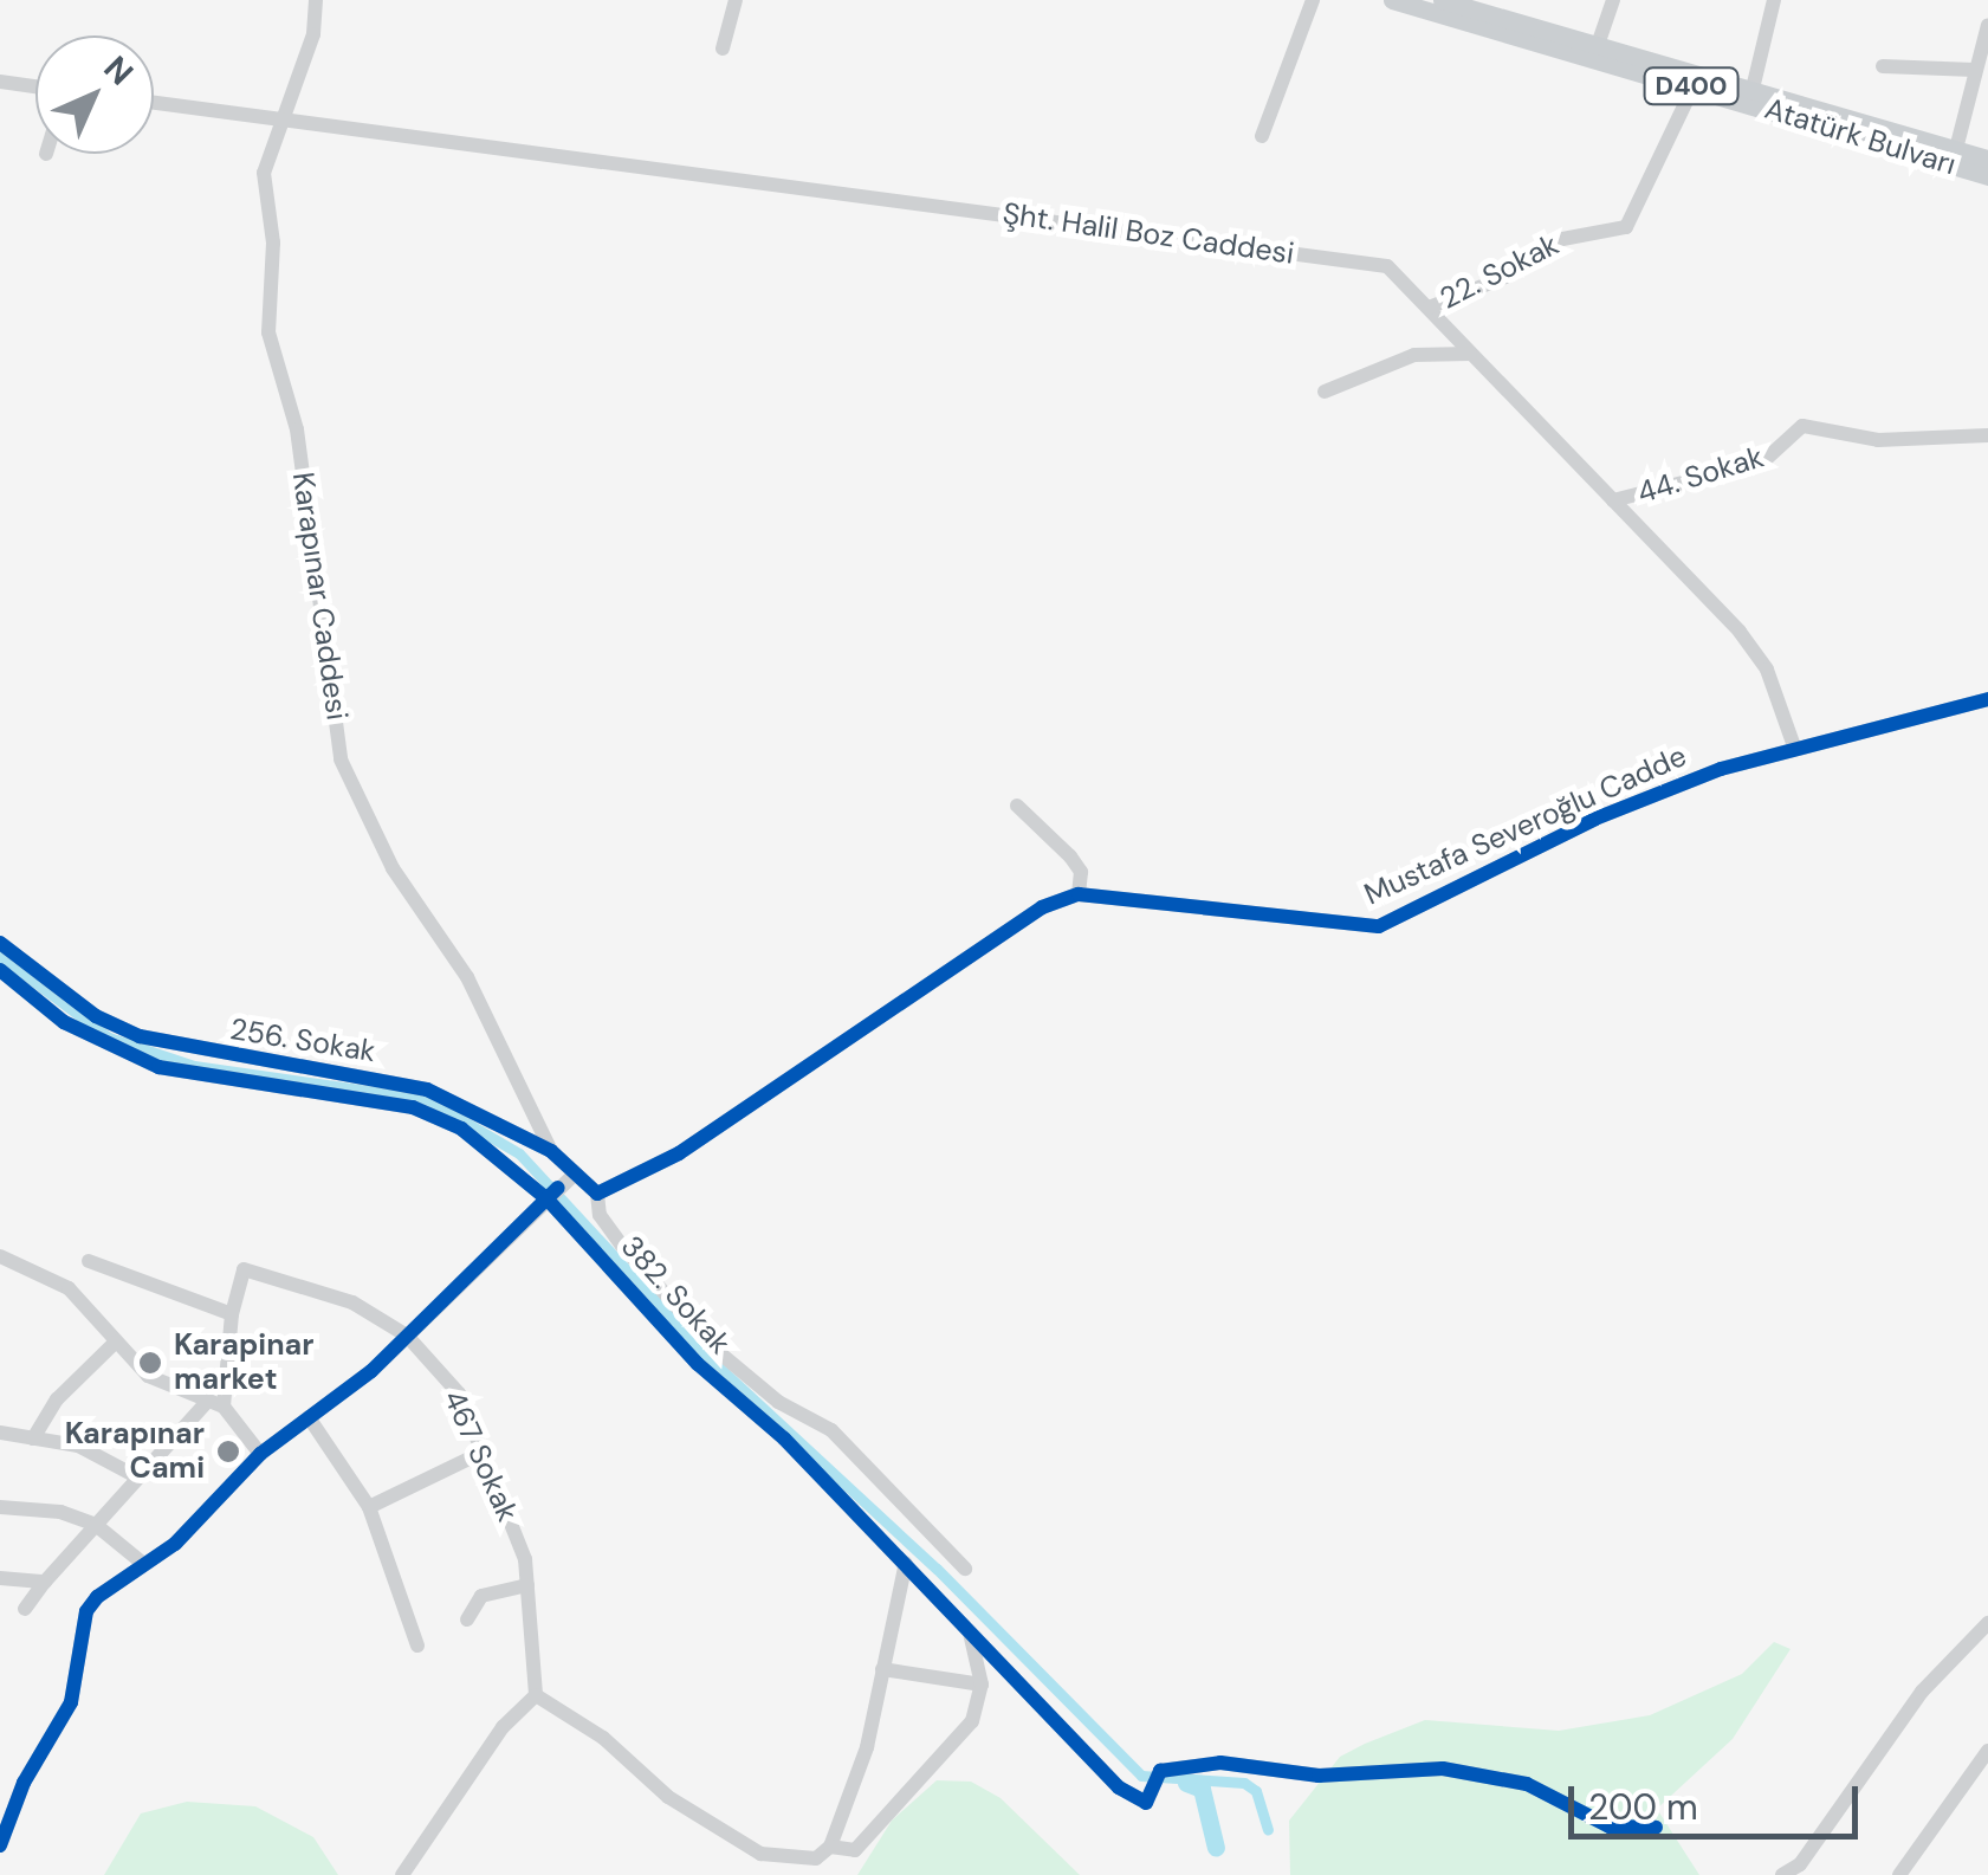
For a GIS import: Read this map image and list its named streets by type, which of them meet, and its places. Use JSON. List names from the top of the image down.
{
  "streets": {
    "main road": ["D400", "Atatürk Bulvarı"],
    "street": [
      "Şht. Halil Boz Caddesi",
      "22. Sokak",
      "44. Sokak",
      "Karapınar Caddesi",
      "Mustafa Severoğlu Cadde",
      "256. Sokak",
      "382. Sokak",
      "467 Sokak"
    ]
  },
  "crossings": [
    ["Atatürk Bulvarı", "22. Sokak"],
    ["Şht. Halil Boz Caddesi", "22. Sokak"],
    ["Şht. Halil Boz Caddesi", "44. Sokak"],
    ["Şht. Halil Boz Caddesi", "Karapınar Caddesi"],
    ["Şht. Halil Boz Caddesi", "Mustafa Severoğlu Cadde"],
    ["Karapınar Caddesi", "256. Sokak"],
    ["Mustafa Severoğlu Cadde", "256. Sokak"]
  ],
  "places": ["Karapinar market", "Karapınar Cami"],
  "scale_bar": "200 m",
  "north": "top right"
}
